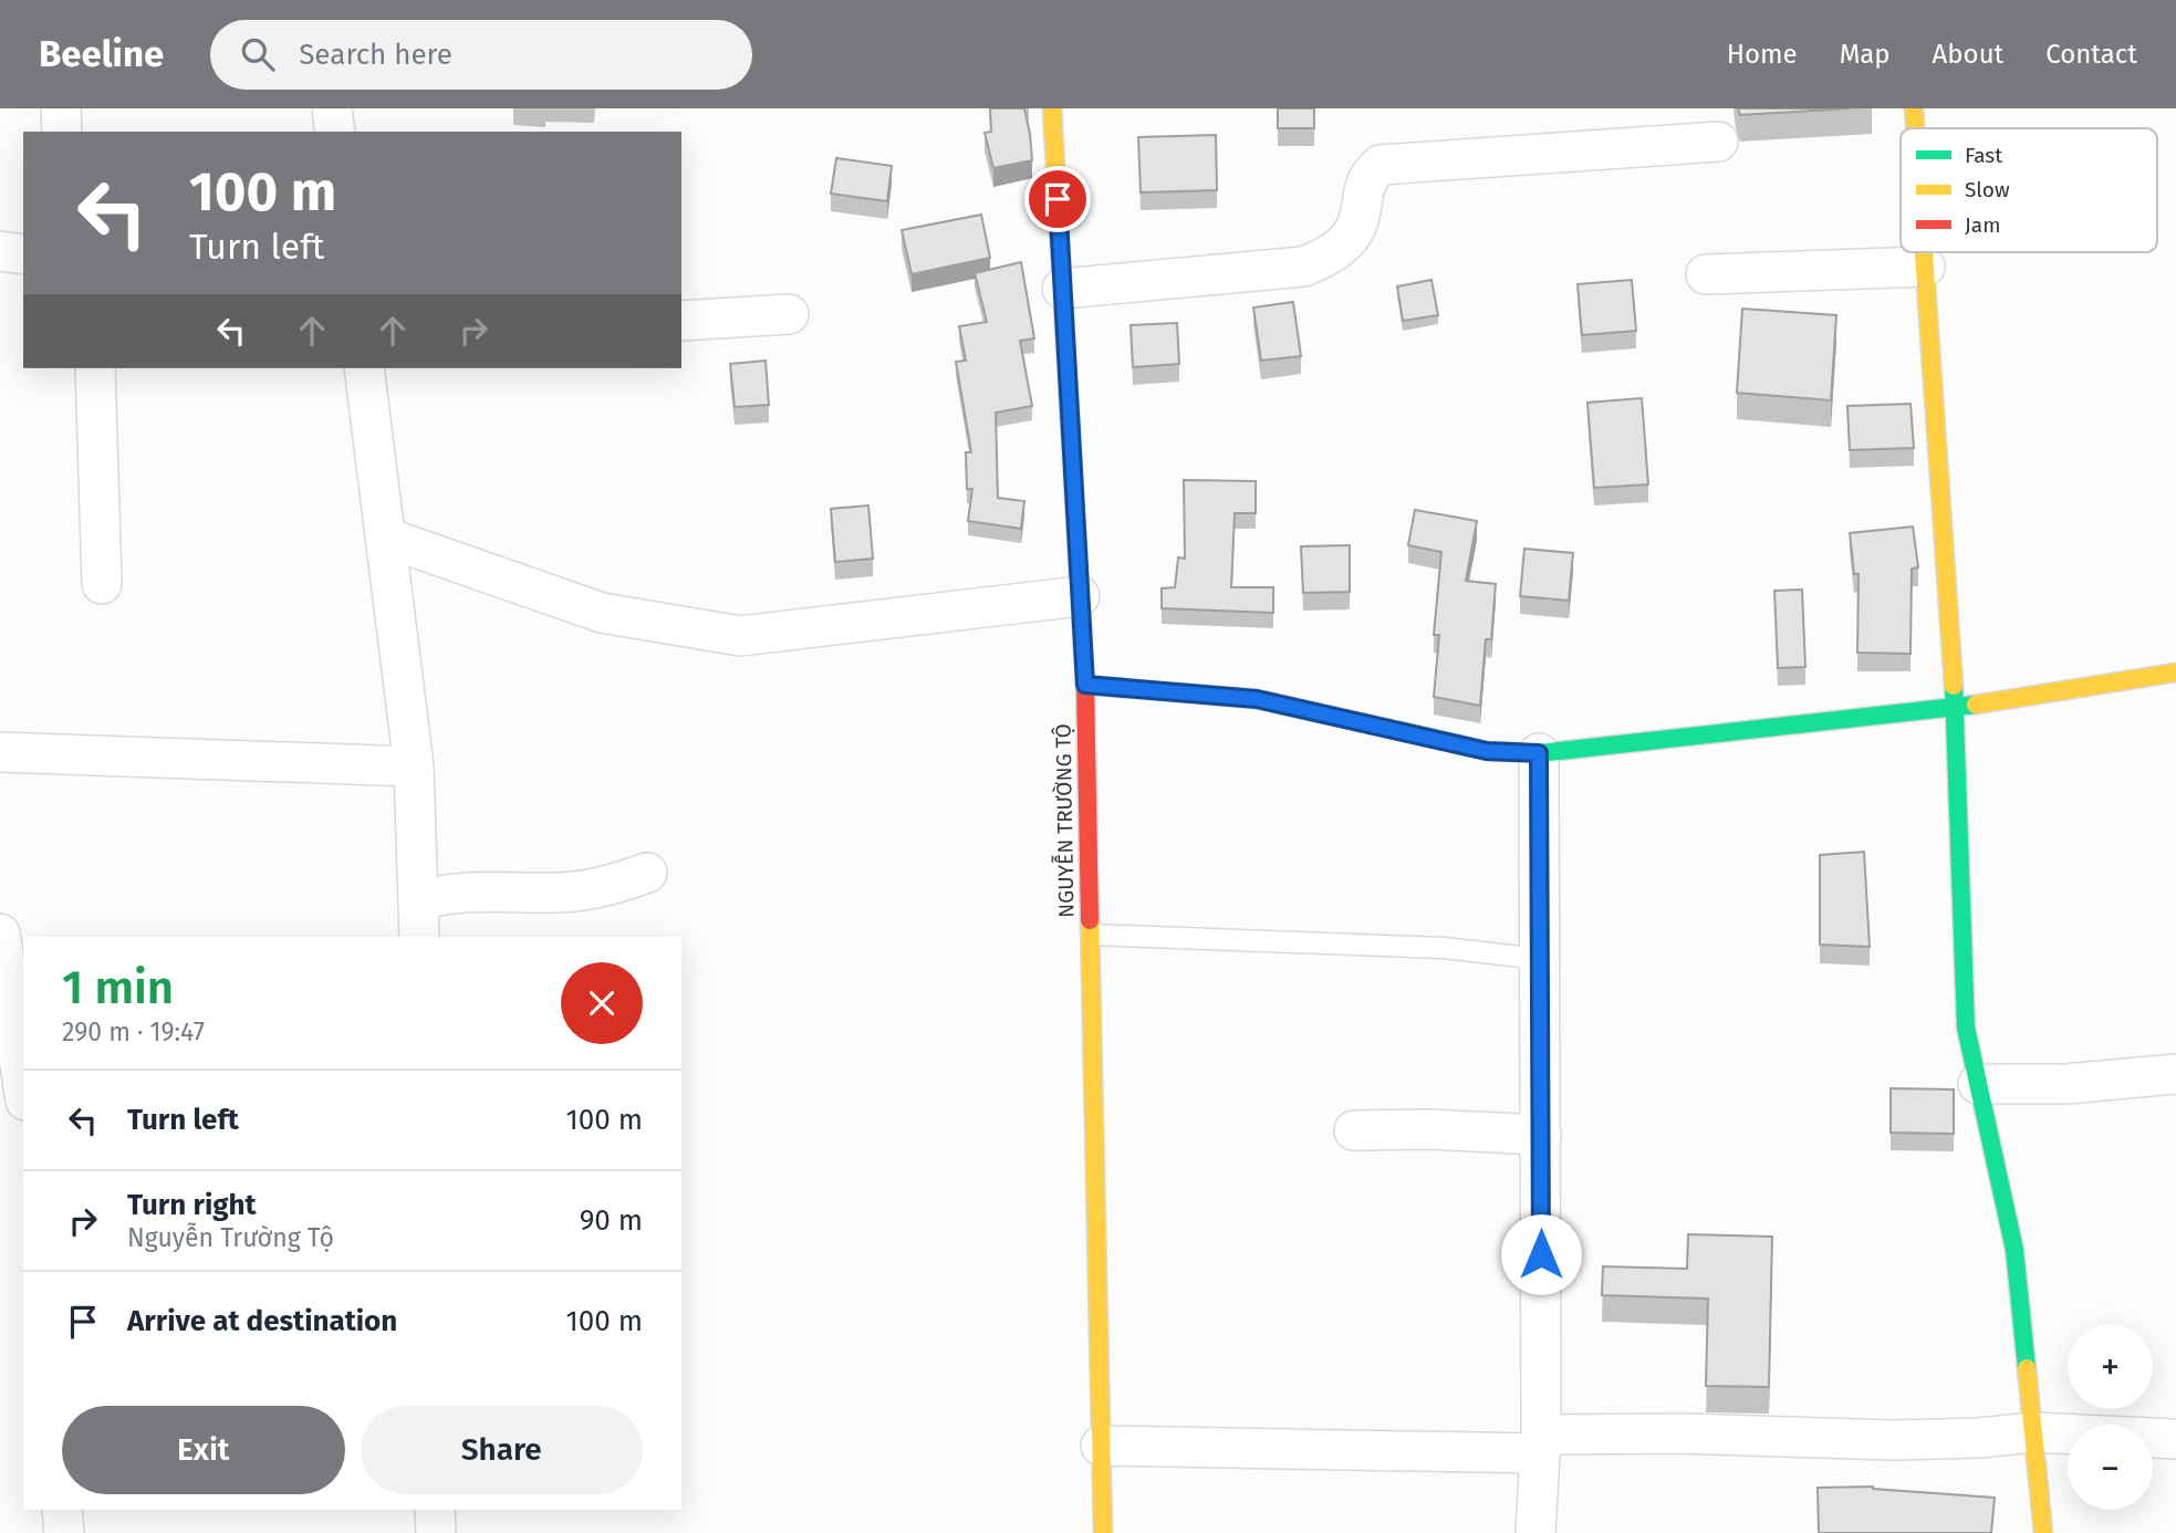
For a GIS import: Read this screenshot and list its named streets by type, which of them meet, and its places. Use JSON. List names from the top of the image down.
{
  "streets": {
    "street": ["NGUYỄN TRƯỜNG TỘ"]
  },
  "legend": ["Fast", "Slow", "Jam"],
  "page": {
    "header": "Beeline",
    "search": "Search here",
    "nav": [
      "Home",
      "Map",
      "About",
      "Contact"
    ],
    "turn": ["100 m", "Turn left"],
    "heading": ["1 min", "290 m · 19:47"],
    "list": [
      {
        "name": "Turn left",
        "value": "100 m"
      },
      {
        "name": "Turn right",
        "note": "Nguyễn Trường Tộ",
        "value": "90 m"
      },
      {
        "name": "Arrive at destination",
        "value": "100 m"
      }
    ],
    "map_buttons": ["+", "−"],
    "buttons": ["Exit", "Share"]
  }
}
